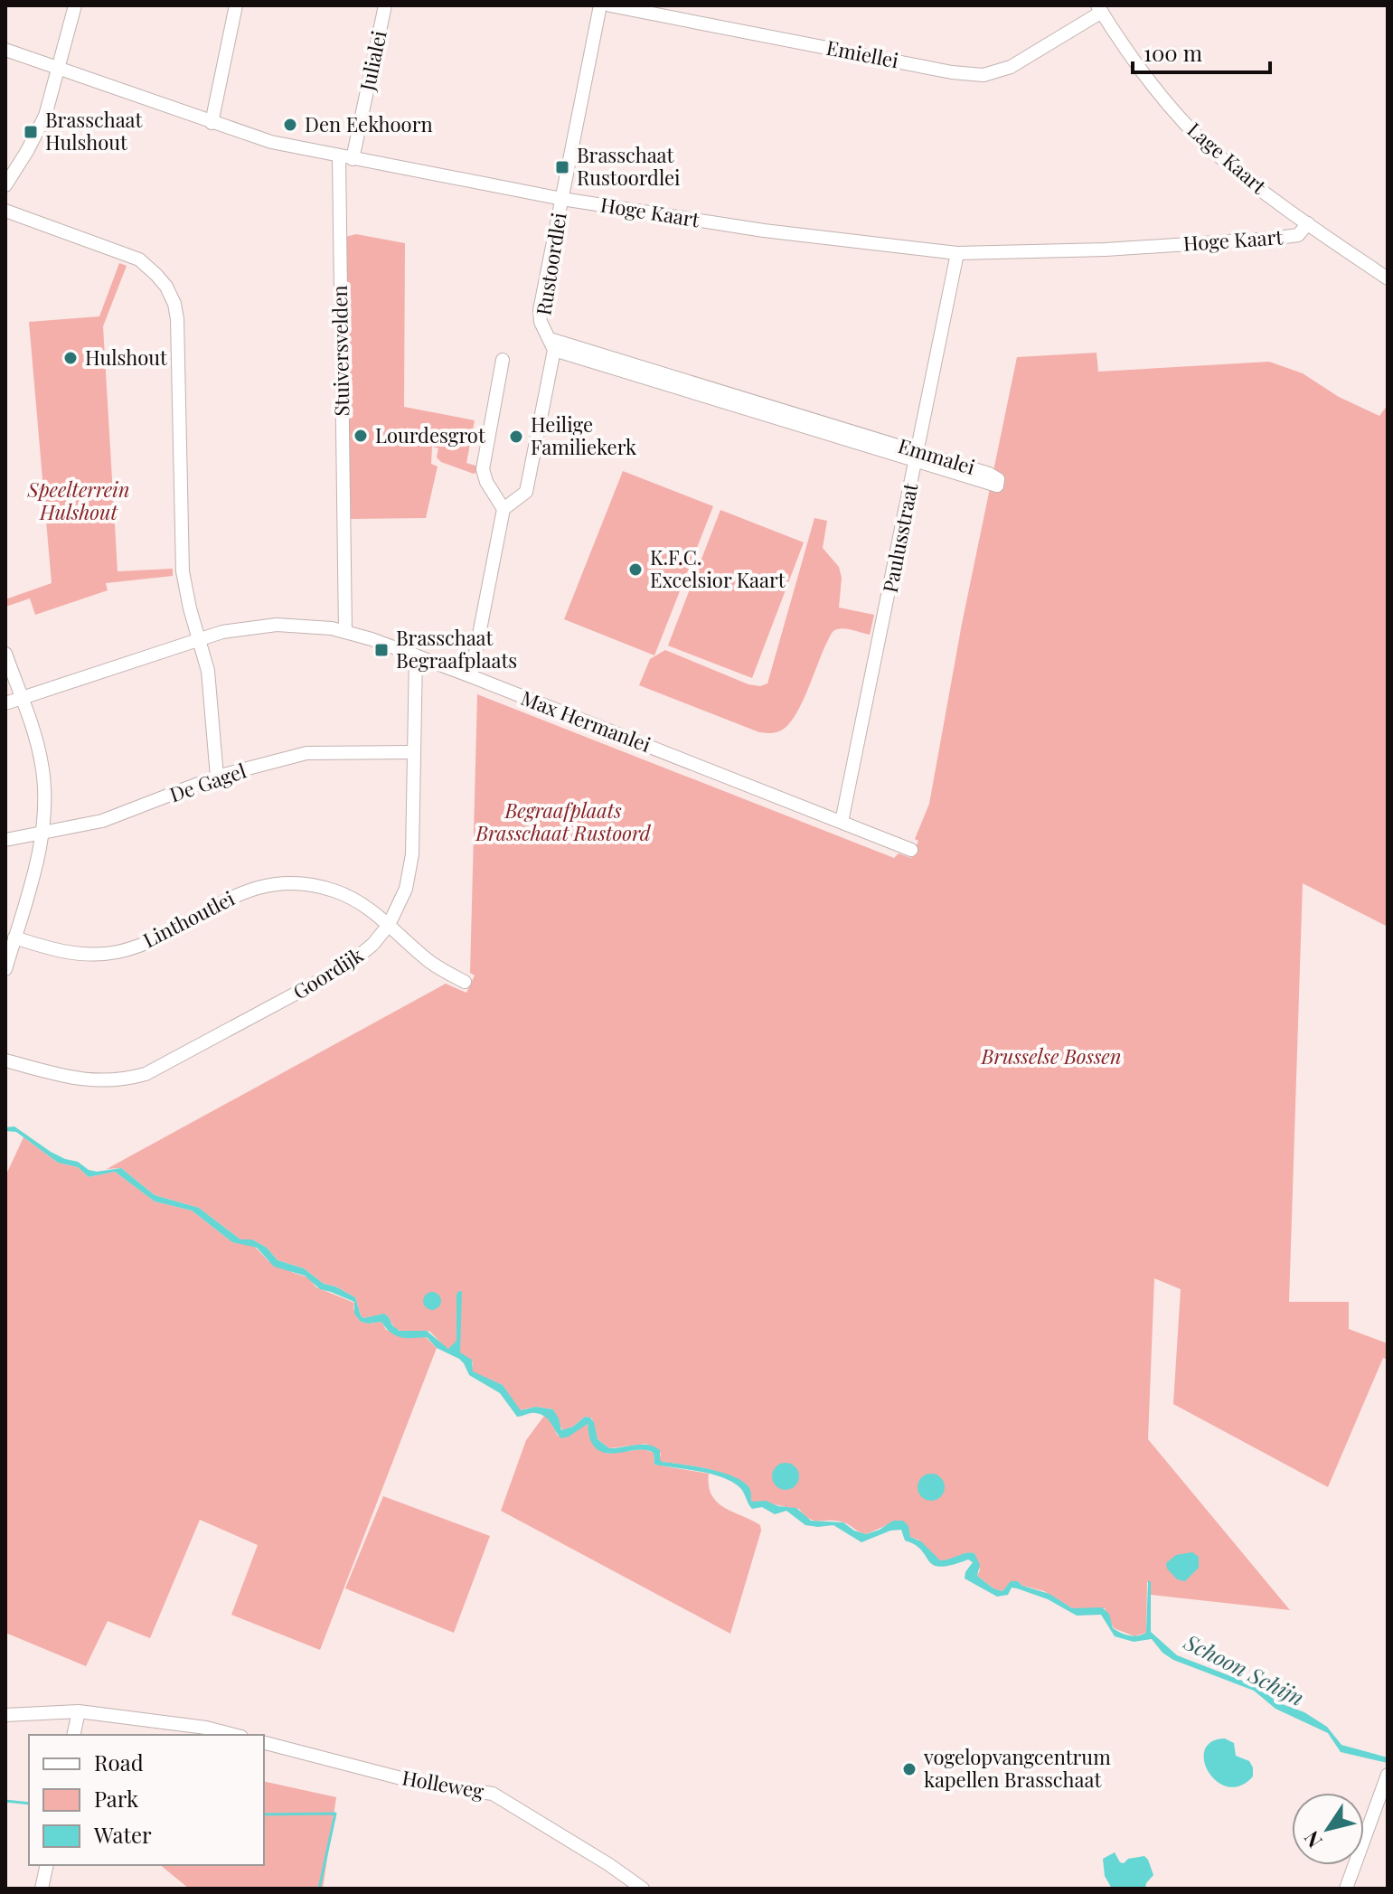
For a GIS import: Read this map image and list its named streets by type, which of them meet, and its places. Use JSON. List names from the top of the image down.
{
  "streets": {
    "street": [
      "Emiellei",
      "Julialei",
      "Lage Kaart",
      "Hoge Kaart",
      "Rustoordlei",
      "Stuiversvelden",
      "Emmalei",
      "Paulusstraat",
      "Max Hermanlei",
      "De Gagel",
      "Linthoutlei",
      "Goordijk",
      "Holleweg"
    ]
  },
  "crossings": [
    ["Emiellei", "Lage Kaart"],
    ["Julialei", "Hoge Kaart"],
    ["Julialei", "Stuiversvelden"],
    ["Lage Kaart", "Hoge Kaart"],
    ["Hoge Kaart", "Rustoordlei"],
    ["Hoge Kaart", "Stuiversvelden"],
    ["Hoge Kaart", "Paulusstraat"],
    ["Rustoordlei", "Emmalei"],
    ["Stuiversvelden", "Max Hermanlei"],
    ["Emmalei", "Paulusstraat"],
    ["Paulusstraat", "Max Hermanlei"],
    ["Max Hermanlei", "Goordijk"],
    ["De Gagel", "Goordijk"],
    ["Linthoutlei", "Goordijk"]
  ],
  "water": ["Schoon Schijn"],
  "parks": ["Speelterrein Hulshout", "Begraafplaats Brasschaat Rustoord", "Brusselse Bossen"],
  "places": {
    "other": [
      "Den Eekhoorn",
      "Hulshout",
      "Lourdesgrot",
      "Heilige Familiekerk",
      "K.F.C. Excelsior Kaart",
      "vogelopvangcentrum kapellen Brasschaat"
    ],
    "transit": ["Brasschaat Hulshout", "Brasschaat Rustoordlei", "Brasschaat Begraafplaats"]
  },
  "legend": ["Road", "Park", "Water"],
  "scale_bar": "100 m",
  "north": "bottom left"
}
